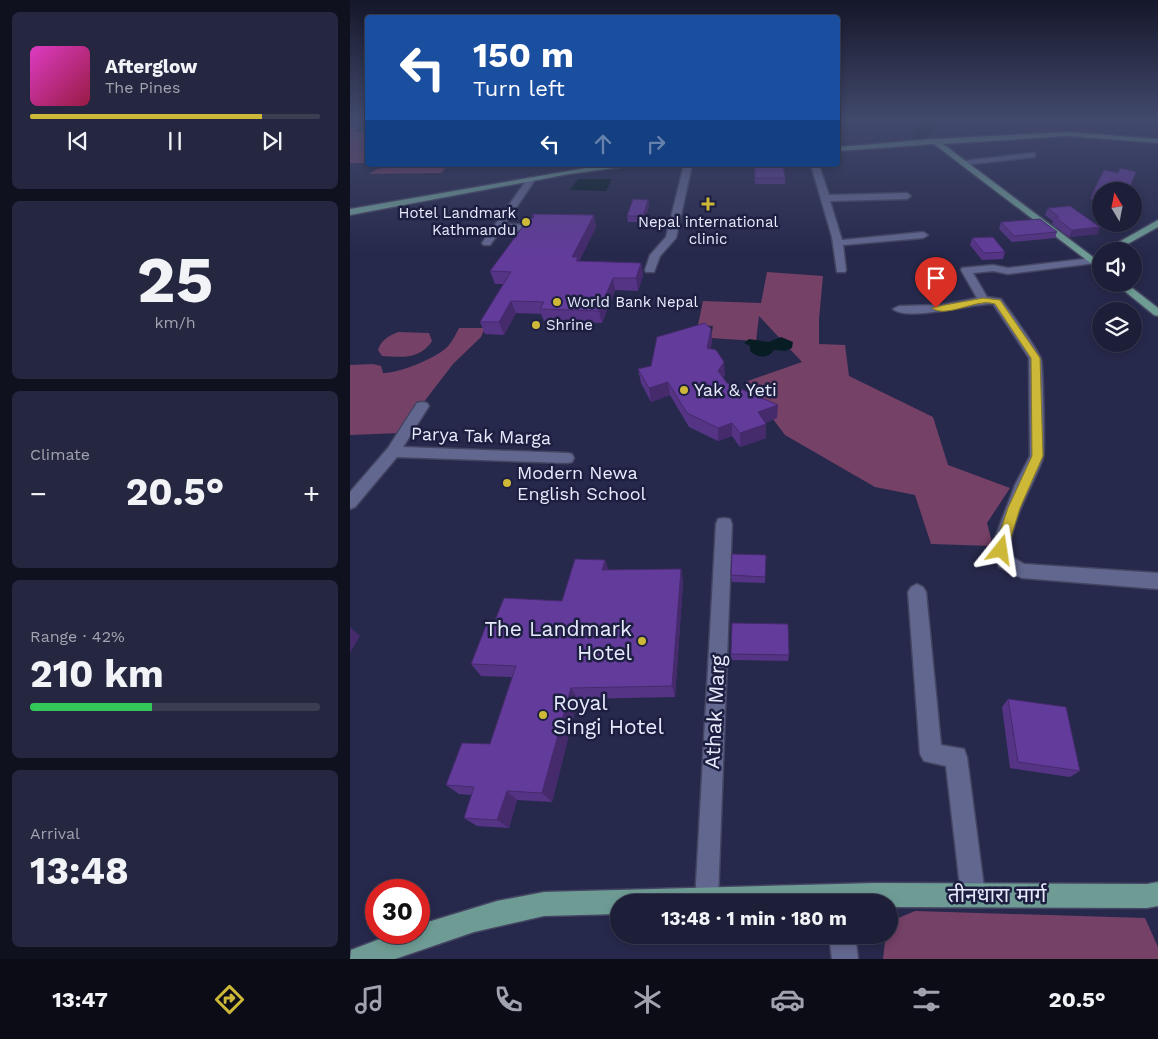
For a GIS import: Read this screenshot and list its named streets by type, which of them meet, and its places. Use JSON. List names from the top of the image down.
{
  "streets": {
    "main road": ["तीनधारा मार्ग"],
    "street": ["Parya Tak Marga", "Athak Marg"]
  },
  "places": {
    "health": ["Nepal international clinic"],
    "other": [
      "Hotel Landmark Kathmandu",
      "World Bank Nepal",
      "Shrine",
      "Yak & Yeti",
      "Modern Newa English School",
      "The Landmark Hotel",
      "Royal Singi Hotel"
    ]
  },
  "north": "top",
  "page": {
    "turn": ["150 m", "Turn left"],
    "song": ["Afterglow", "The Pines"],
    "tile": [
      ["25", "km/h"],
      "Climate",
      ["Range · 42%", "210 km"],
      ["Arrival", "13:48"]
    ],
    "heat": ["−", "20.5°", "+"],
    "limit": "30",
    "trip": "13:48 · 1 min · 180 m",
    "tabs": ["13:47", "20.5°"]
  }
}
